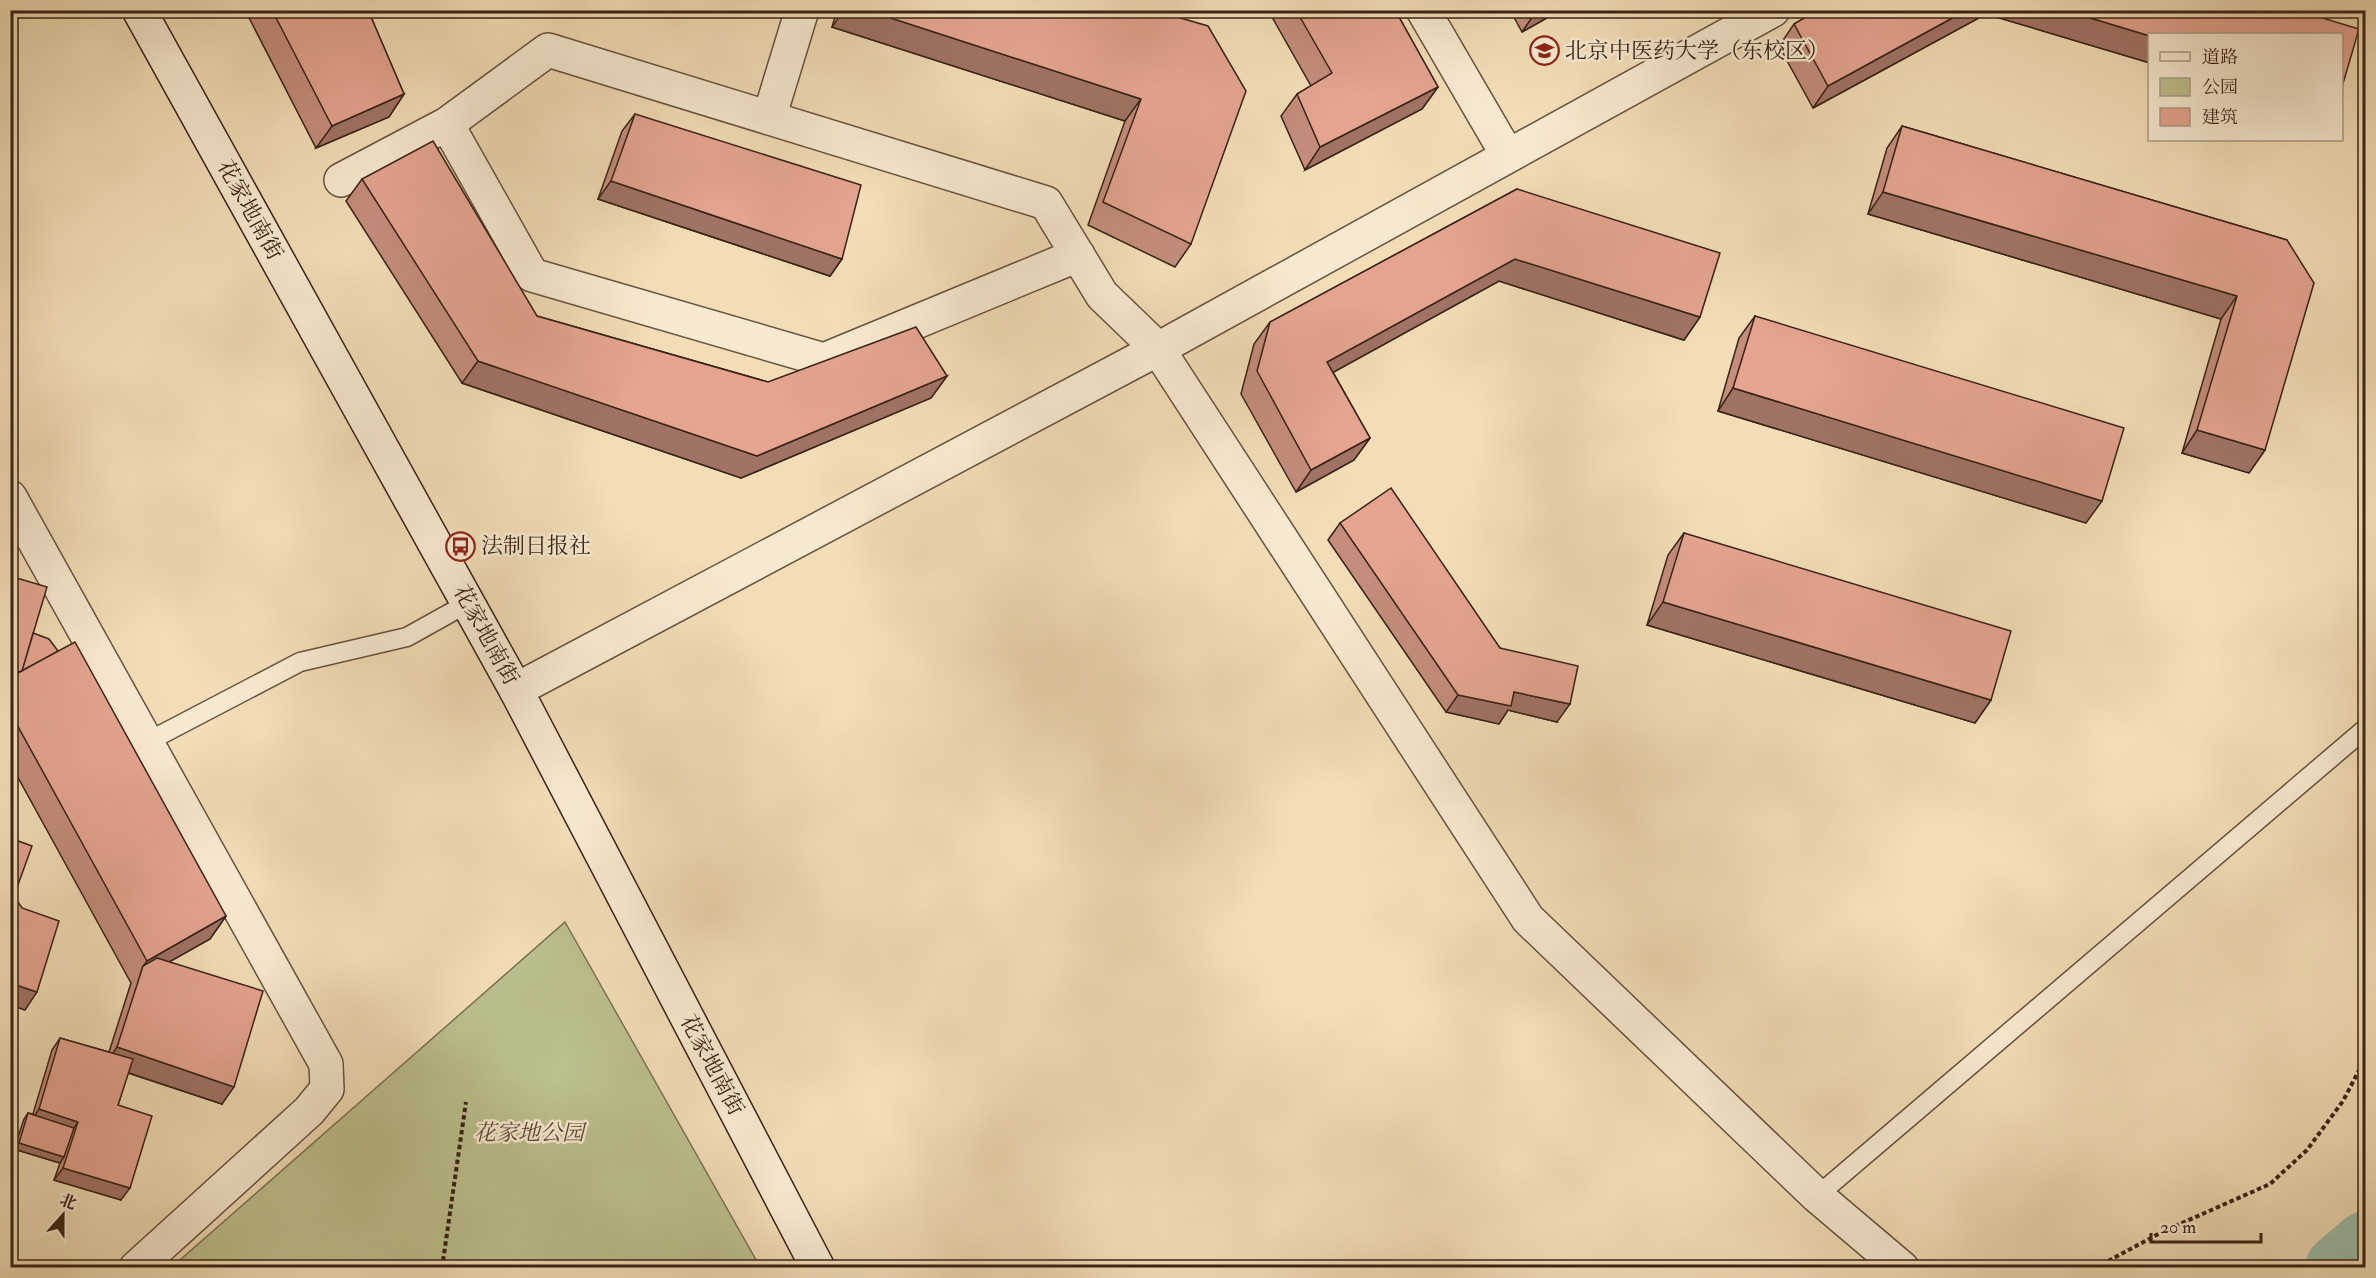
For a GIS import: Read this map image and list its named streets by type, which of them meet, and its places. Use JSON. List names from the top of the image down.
{
  "streets": {
    "street": ["花家地南街"]
  },
  "parks": ["花家地公园"],
  "places": {
    "school or university": ["北京中医药大学（东校区）"],
    "bus stop": ["法制日报社"]
  },
  "legend": ["道路", "公园", "建筑"],
  "scale_bar": "20 m",
  "north": "top"
}
